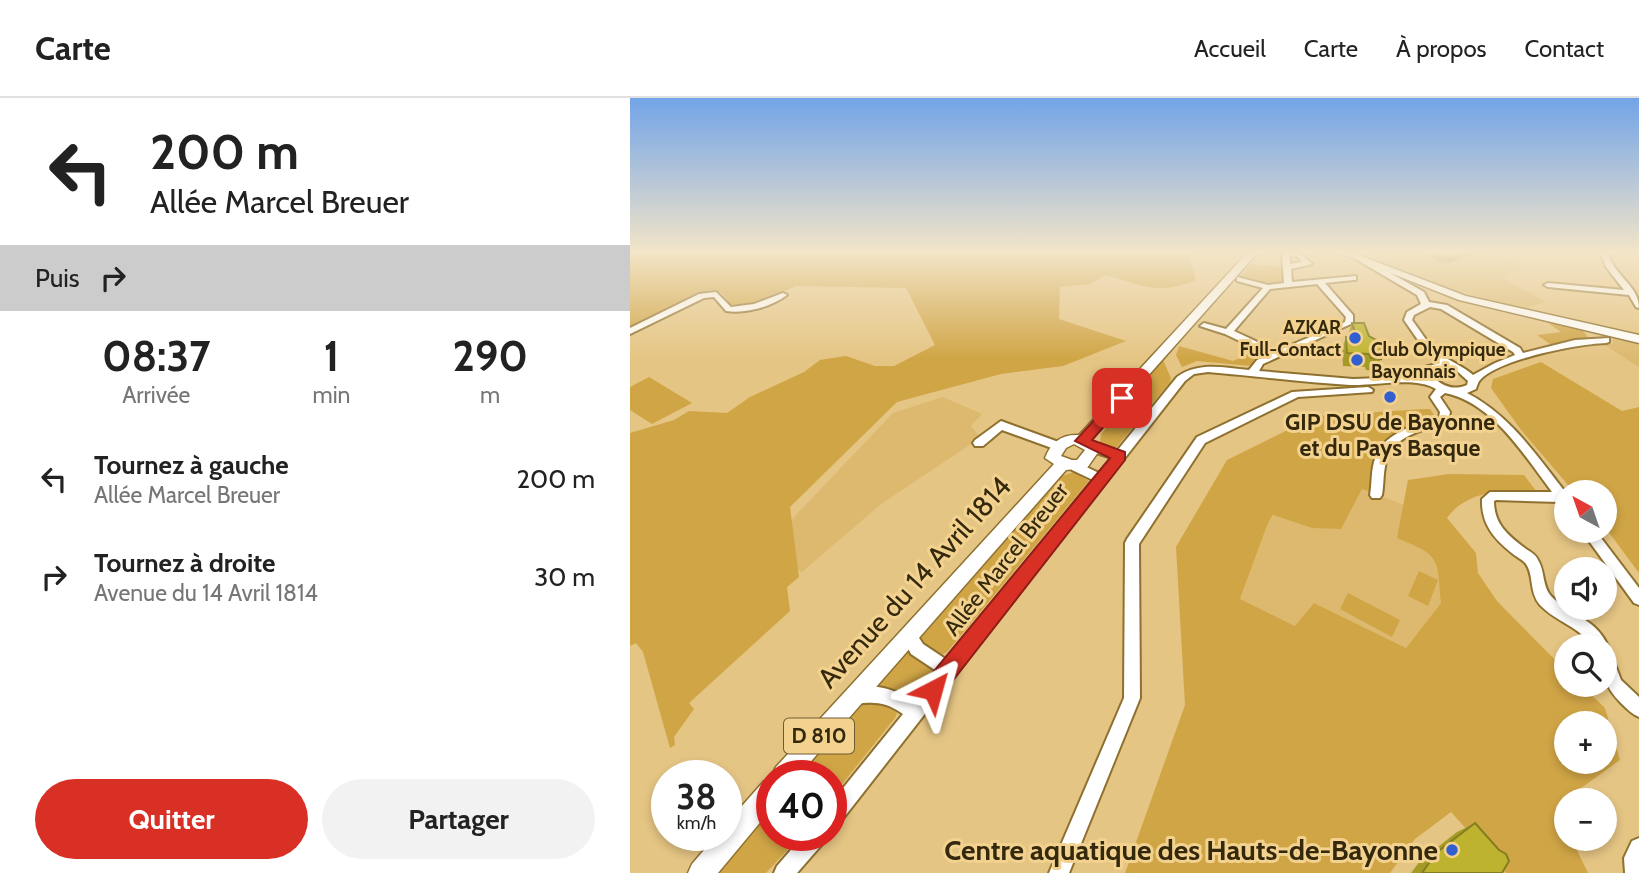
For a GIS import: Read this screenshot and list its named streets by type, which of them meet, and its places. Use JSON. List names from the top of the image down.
{
  "streets": {
    "main road": ["Avenue du 14 Avril 1814", "D 810"],
    "street": ["Allée Marcel Breuer"]
  },
  "crossings": [
    ["Allée Marcel Breuer", "Avenue du 14 Avril 1814"]
  ],
  "places": [
    "AZKAR Full-Contact",
    "Club Olympique Bayonnais",
    "GIP DSU de Bayonne et du Pays Basque",
    "Centre aquatique des Hauts-de-Bayonne"
  ],
  "north": "top left",
  "page": {
    "header": "Carte",
    "nav": [
      "Accueil",
      "Carte",
      "À propos",
      "Contact"
    ],
    "turn": ["200 m", "Allée Marcel Breuer"],
    "then": "Puis",
    "eta": [
      "08:37",
      "Arrivée",
      "1",
      "min",
      "290",
      "m"
    ],
    "list": [
      {
        "name": "Tournez à gauche",
        "note": "Allée Marcel Breuer",
        "value": "200 m"
      },
      {
        "name": "Tournez à droite",
        "note": "Avenue du 14 Avril 1814",
        "value": "30 m"
      }
    ],
    "map_buttons": ["+", "−"],
    "speed": "38 km/h",
    "limit": "40",
    "buttons": ["Quitter", "Partager"]
  }
}
